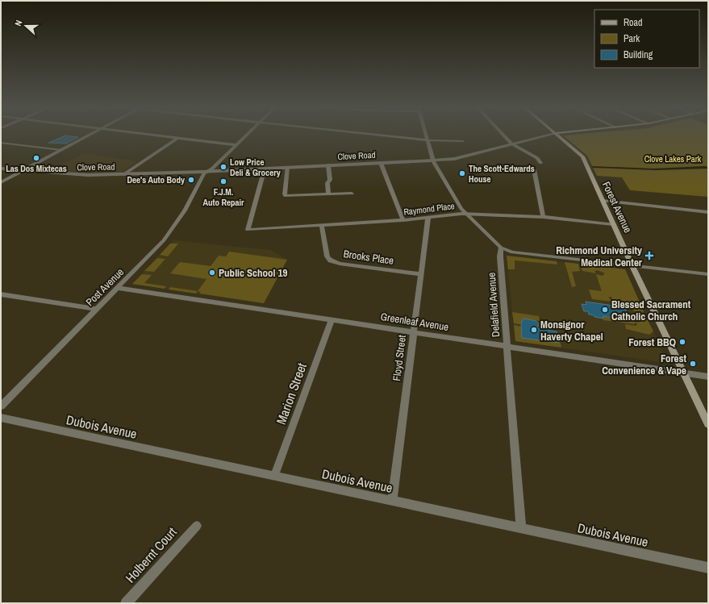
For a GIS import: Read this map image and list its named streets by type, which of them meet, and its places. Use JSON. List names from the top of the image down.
{
  "streets": {
    "main road": ["Forest Avenue"],
    "street": [
      "Clove Road",
      "Raymond Place",
      "Brooks Place",
      "Post Avenue",
      "Delafield Avenue",
      "Greenleaf Avenue",
      "Floyd Street",
      "Marion Street",
      "Dubois Avenue",
      "Holbernt Court"
    ]
  },
  "crossings": [
    ["Clove Road", "Raymond Place"],
    ["Clove Road", "Post Avenue"],
    ["Forest Avenue", "Raymond Place"],
    ["Forest Avenue", "Greenleaf Avenue"],
    ["Raymond Place", "Brooks Place"],
    ["Raymond Place", "Floyd Street"],
    ["Brooks Place", "Floyd Street"],
    ["Post Avenue", "Greenleaf Avenue"],
    ["Delafield Avenue", "Greenleaf Avenue"],
    ["Delafield Avenue", "Dubois Avenue"],
    ["Greenleaf Avenue", "Floyd Street"],
    ["Greenleaf Avenue", "Marion Street"],
    ["Floyd Street", "Dubois Avenue"],
    ["Marion Street", "Dubois Avenue"]
  ],
  "parks": ["Clove Lakes Park"],
  "places": {
    "other": [
      "Las Dos Mixtecas",
      "Low Price Deli & Grocery",
      "The Scott-Edwards House",
      "Dee's Auto Body",
      "F.J.M. Auto Repair",
      "Public School 19",
      "Blessed Sacrament Catholic Church",
      "Monsignor Haverty Chapel",
      "Forest BBQ",
      "Forest Convenience & Vape"
    ],
    "health": ["Richmond University Medical Center"]
  },
  "legend": ["Road", "Park", "Building"],
  "north": "left"
}
